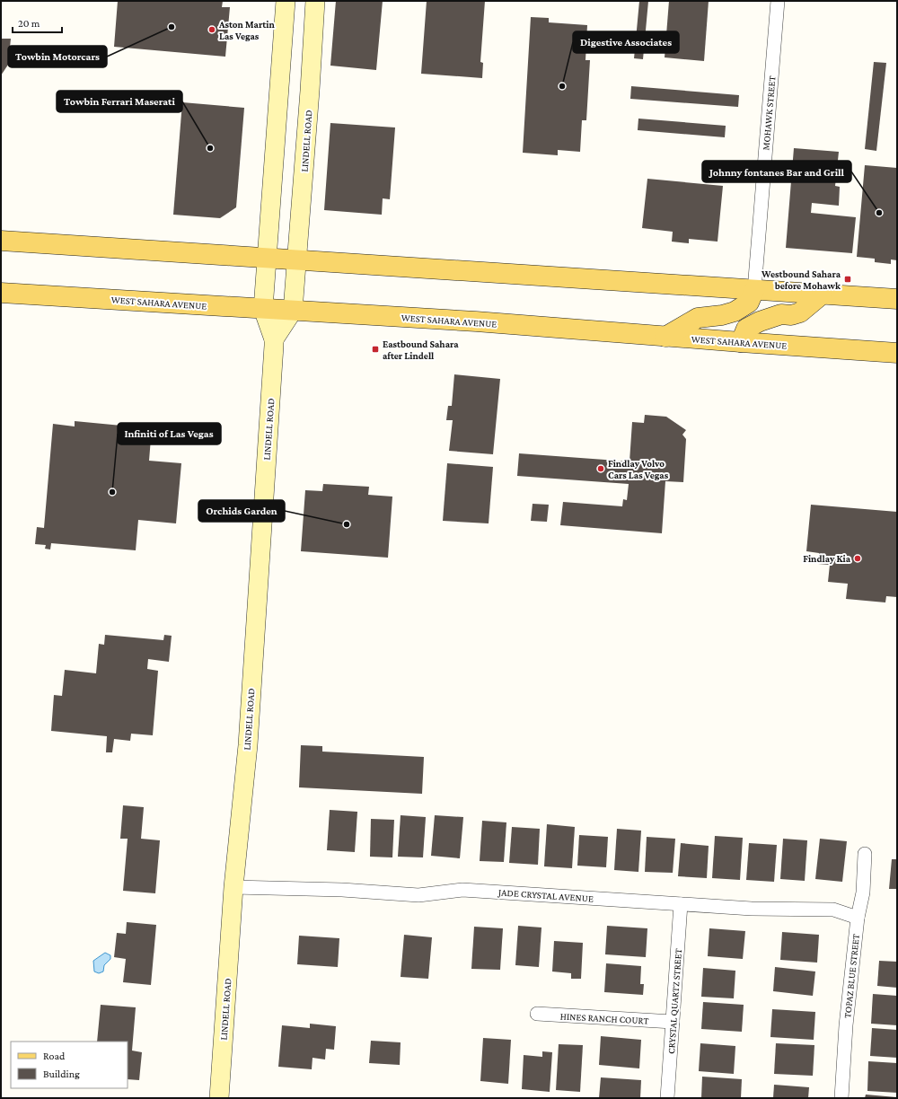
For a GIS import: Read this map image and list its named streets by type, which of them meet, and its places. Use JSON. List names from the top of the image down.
{
  "streets": {
    "main road": ["WEST SAHARA AVENUE"],
    "street": [
      "MOHAWK STREET",
      "LINDELL ROAD",
      "JADE CRYSTAL AVENUE",
      "TOPAZ BLUE STREET",
      "CRYSTAL QUARTZ STREET",
      "HINES RANCH COURT"
    ]
  },
  "crossings": [
    ["LINDELL ROAD", "WEST SAHARA AVENUE"],
    ["LINDELL ROAD", "JADE CRYSTAL AVENUE"],
    ["JADE CRYSTAL AVENUE", "TOPAZ BLUE STREET"],
    ["JADE CRYSTAL AVENUE", "CRYSTAL QUARTZ STREET"],
    ["CRYSTAL QUARTZ STREET", "HINES RANCH COURT"]
  ],
  "places": {
    "other": [
      "Towbin Motorcars",
      "Aston Martin Las Vegas",
      "Digestive Associates",
      "Towbin Ferrari Maserati",
      "Johnny fontanes Bar and Grill",
      "Findlay Volvo Cars Las Vegas",
      "Infiniti of Las Vegas",
      "Orchids Garden",
      "Findlay Kia"
    ],
    "transit": ["Westbound Sahara before Mohawk", "Eastbound Sahara after Lindell"]
  },
  "legend": ["Road", "Building"],
  "scale_bar": "20 m"
}
